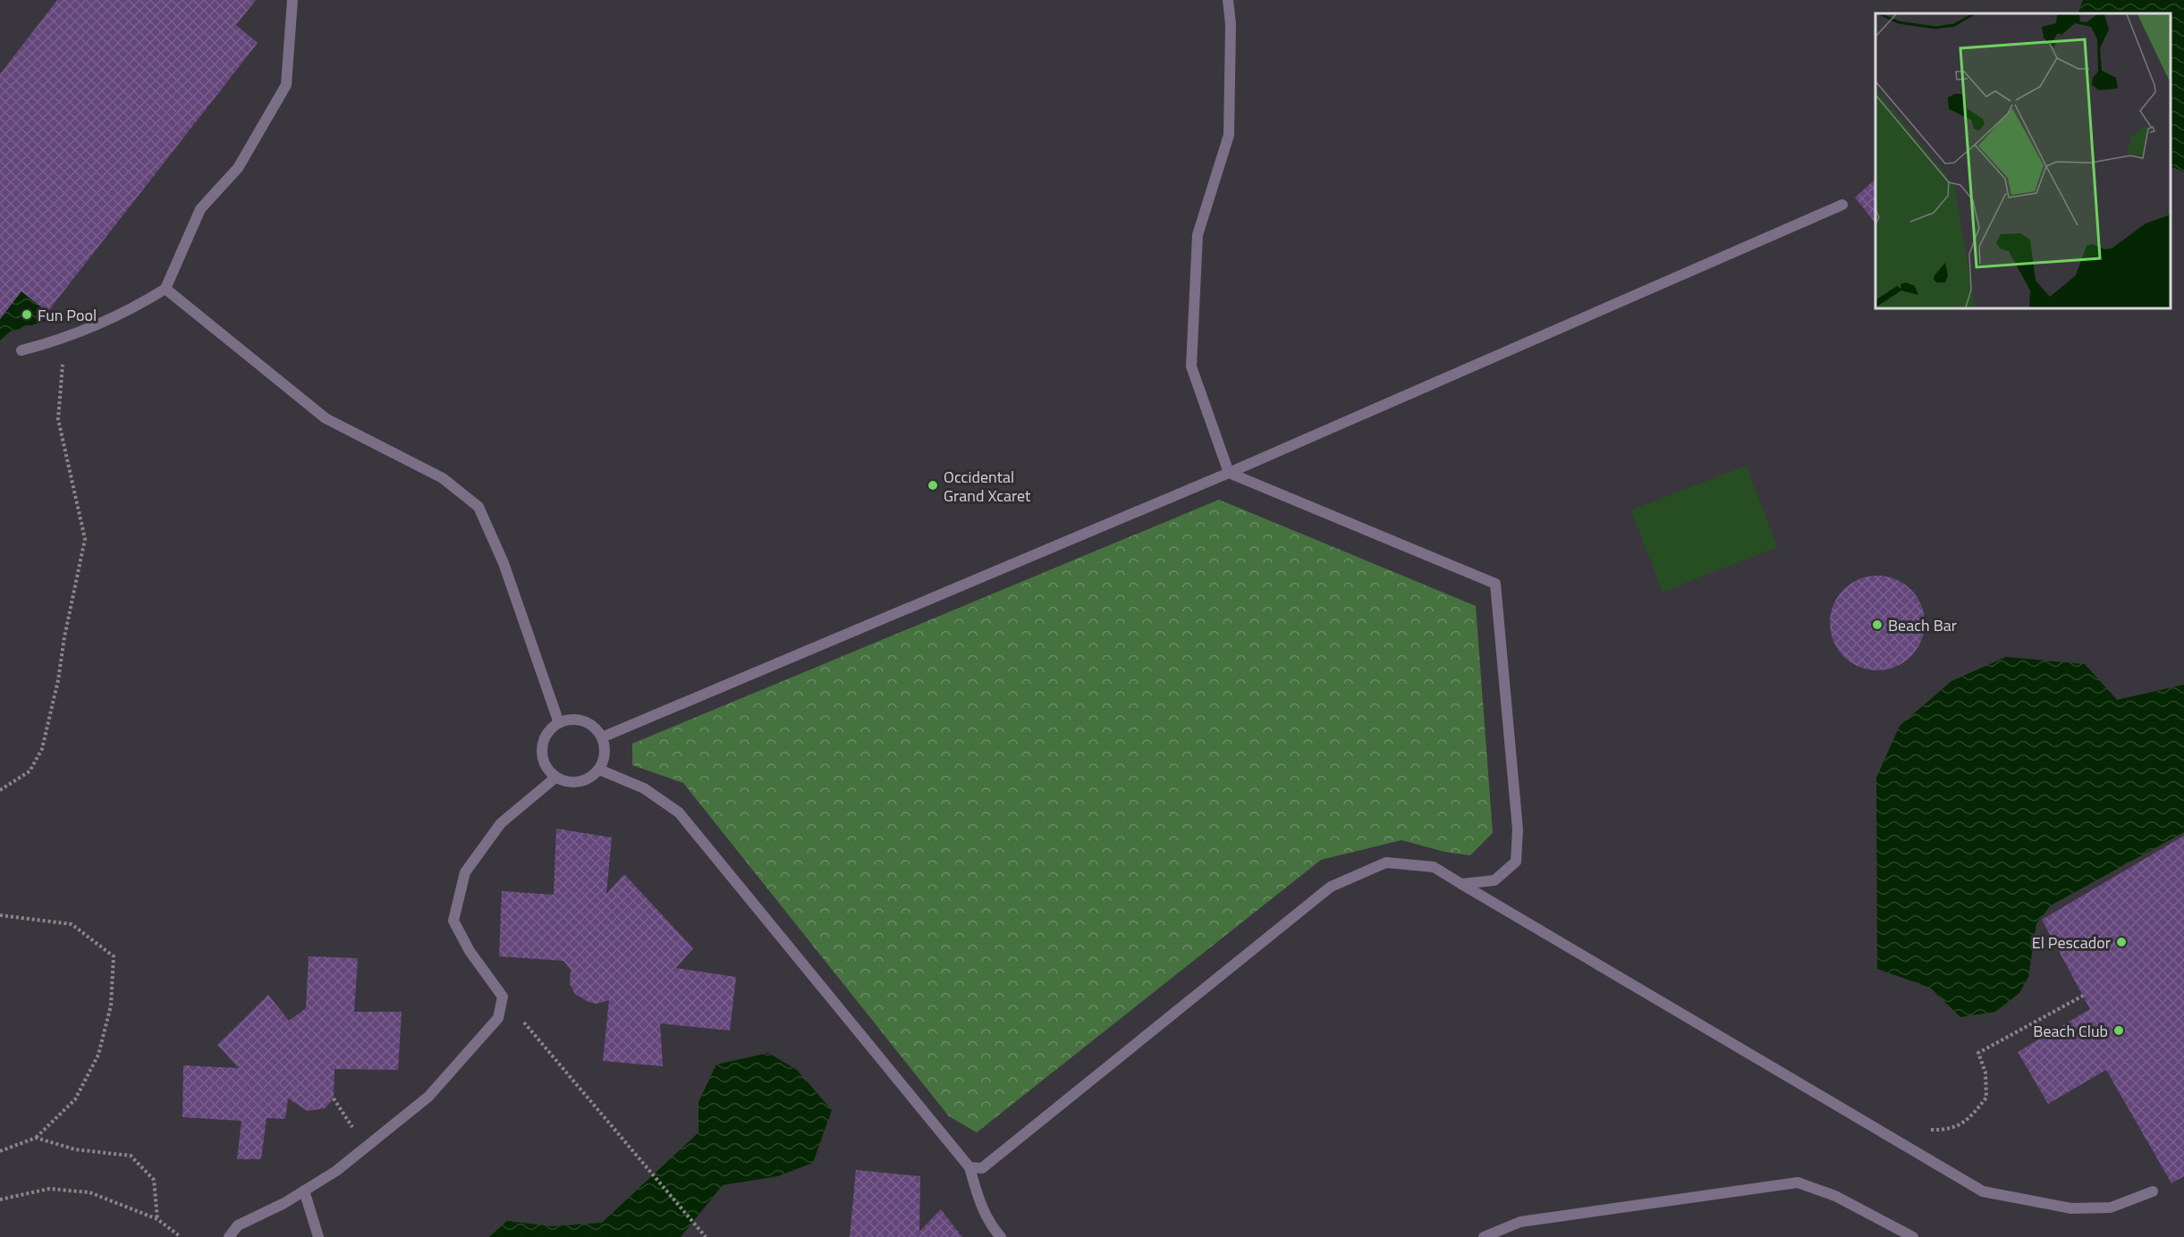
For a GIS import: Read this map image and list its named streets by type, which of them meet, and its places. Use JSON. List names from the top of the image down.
{
  "places": [
    "Fun Pool",
    "Occidental Grand Xcaret",
    "Beach Bar",
    "El Pescador",
    "Beach Club"
  ]
}
